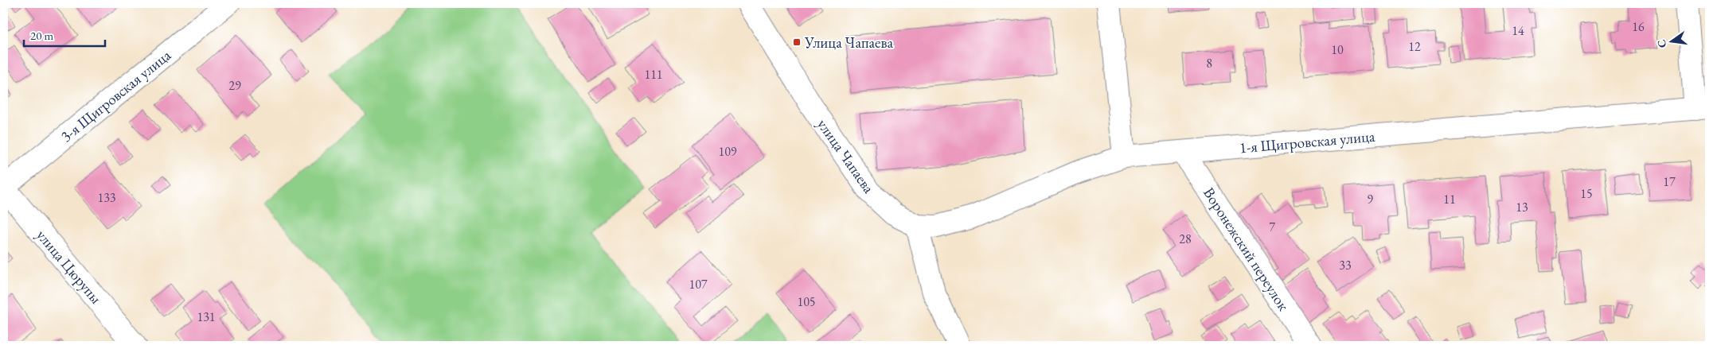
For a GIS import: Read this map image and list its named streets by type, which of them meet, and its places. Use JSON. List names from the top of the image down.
{
  "streets": {
    "street": [
      "3-я Щигровская улица",
      "1-я Щигровская улица",
      "улица Чапаева",
      "Воронежский переулок",
      "улица Цюрупы"
    ]
  },
  "crossings": [
    ["3-я Щигровская улица", "улица Цюрупы"],
    ["1-я Щигровская улица", "улица Чапаева"],
    ["1-я Щигровская улица", "Воронежский переулок"]
  ],
  "places": {
    "transit": ["Улица Чапаева"]
  },
  "house_numbers": [
    "16",
    "14",
    "12",
    "10",
    "8",
    "111",
    "29",
    "109",
    "17",
    "15",
    "133",
    "9",
    "11",
    "13",
    "7",
    "28",
    "33",
    "107",
    "105",
    "131"
  ],
  "scale_bar": "20 m",
  "north": "left"
}
